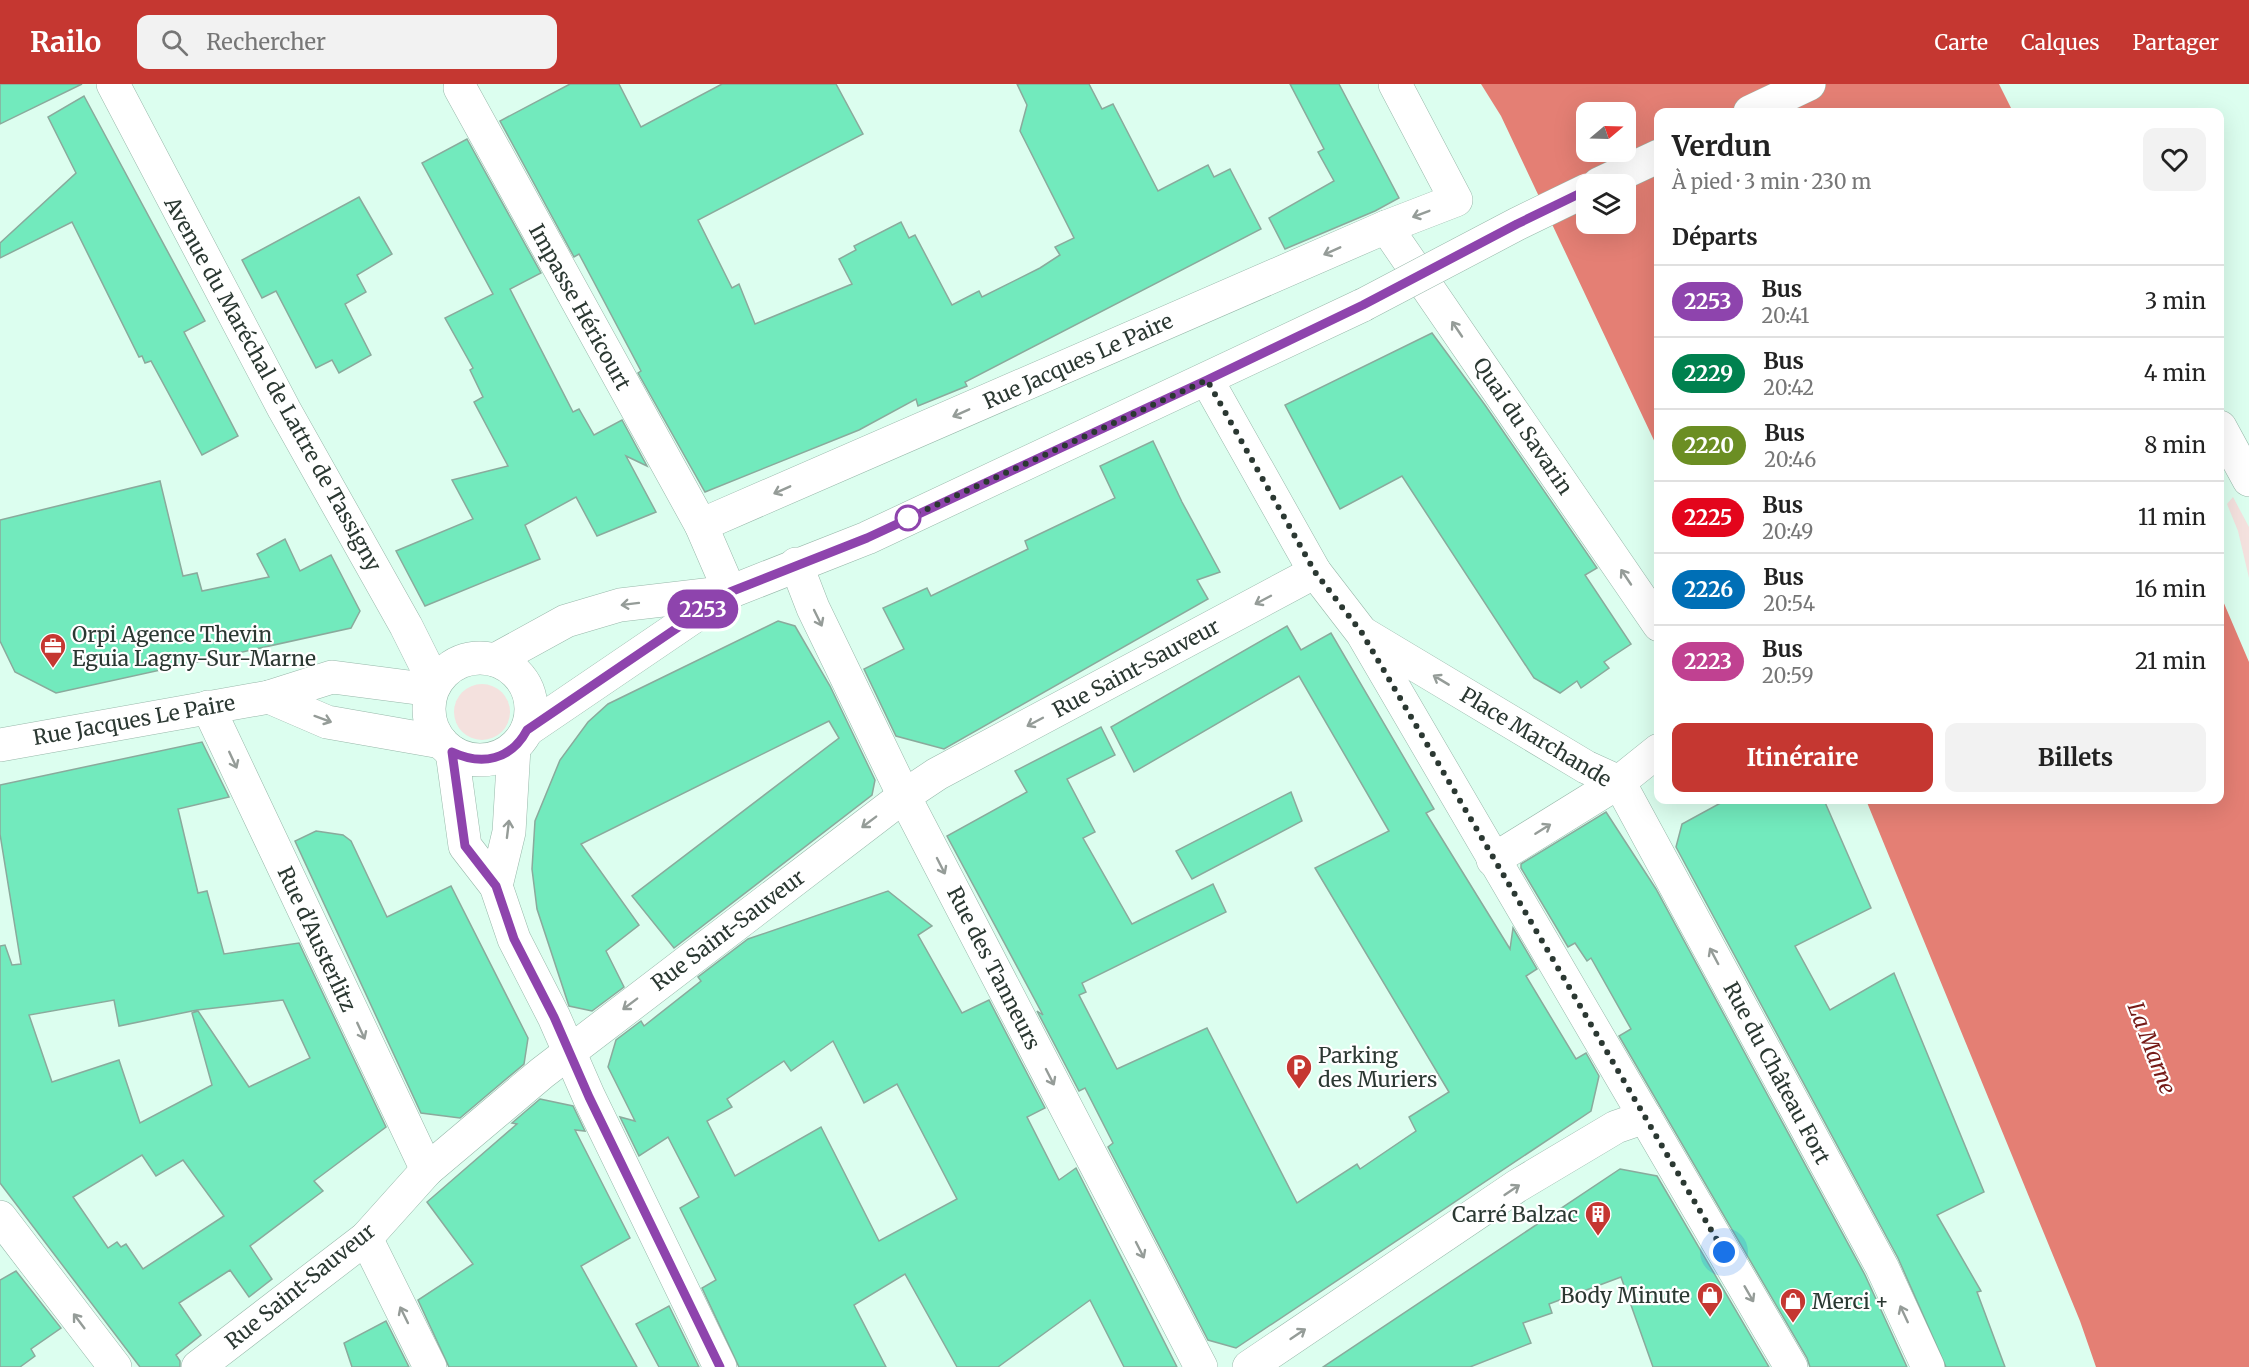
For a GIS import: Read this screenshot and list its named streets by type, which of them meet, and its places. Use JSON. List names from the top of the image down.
{
  "streets": {
    "street": [
      "Impasse Héricourt",
      "Rue Jacques Le Paire",
      "Avenue du Maréchal de Lattre de Tassigny",
      "Quai du Savarin",
      "Rue Saint-Sauveur",
      "Place Marchande",
      "Rue d'Austerlitz",
      "Rue des Tanneurs",
      "Rue du Château Fort"
    ]
  },
  "crossings": [
    ["Impasse Héricourt", "Rue Jacques Le Paire"],
    ["Rue Jacques Le Paire", "Avenue du Maréchal de Lattre de Tassigny"],
    ["Rue Jacques Le Paire", "Quai du Savarin"],
    ["Rue Jacques Le Paire", "Rue d'Austerlitz"],
    ["Rue Saint-Sauveur", "Rue d'Austerlitz"],
    ["Rue Saint-Sauveur", "Rue des Tanneurs"],
    ["Place Marchande", "Rue du Château Fort"]
  ],
  "one_way": ["Rue des Tanneurs"],
  "water": ["La Marne"],
  "places": {
    "office": ["Orpi Agence Thevin Eguia Lagny-Sur-Marne"],
    "parking": ["Parking des Muriers"],
    "building": ["Carré Balzac"],
    "shop": ["Body Minute", "Merci +"]
  },
  "lines": ["bus line 2253"],
  "north": "right",
  "page": {
    "header": "Railo",
    "search": "Rechercher",
    "nav": ["Carte", "Calques", "Partager"],
    "on_map": "2253",
    "heading": [
      ["Verdun", "À pied · 3 min · 230 m"],
      "Départs"
    ],
    "list": [
      {
        "mark": "2253",
        "name": "Bus",
        "note": "20:41",
        "value": "3 min"
      },
      {
        "mark": "2229",
        "name": "Bus",
        "note": "20:42",
        "value": "4 min"
      },
      {
        "mark": "2220",
        "name": "Bus",
        "note": "20:46",
        "value": "8 min"
      },
      {
        "mark": "2225",
        "name": "Bus",
        "note": "20:49",
        "value": "11 min"
      },
      {
        "mark": "2226",
        "name": "Bus",
        "note": "20:54",
        "value": "16 min"
      },
      {
        "mark": "2223",
        "name": "Bus",
        "note": "20:59",
        "value": "21 min"
      }
    ],
    "buttons": ["Itinéraire", "Billets"]
  }
}
